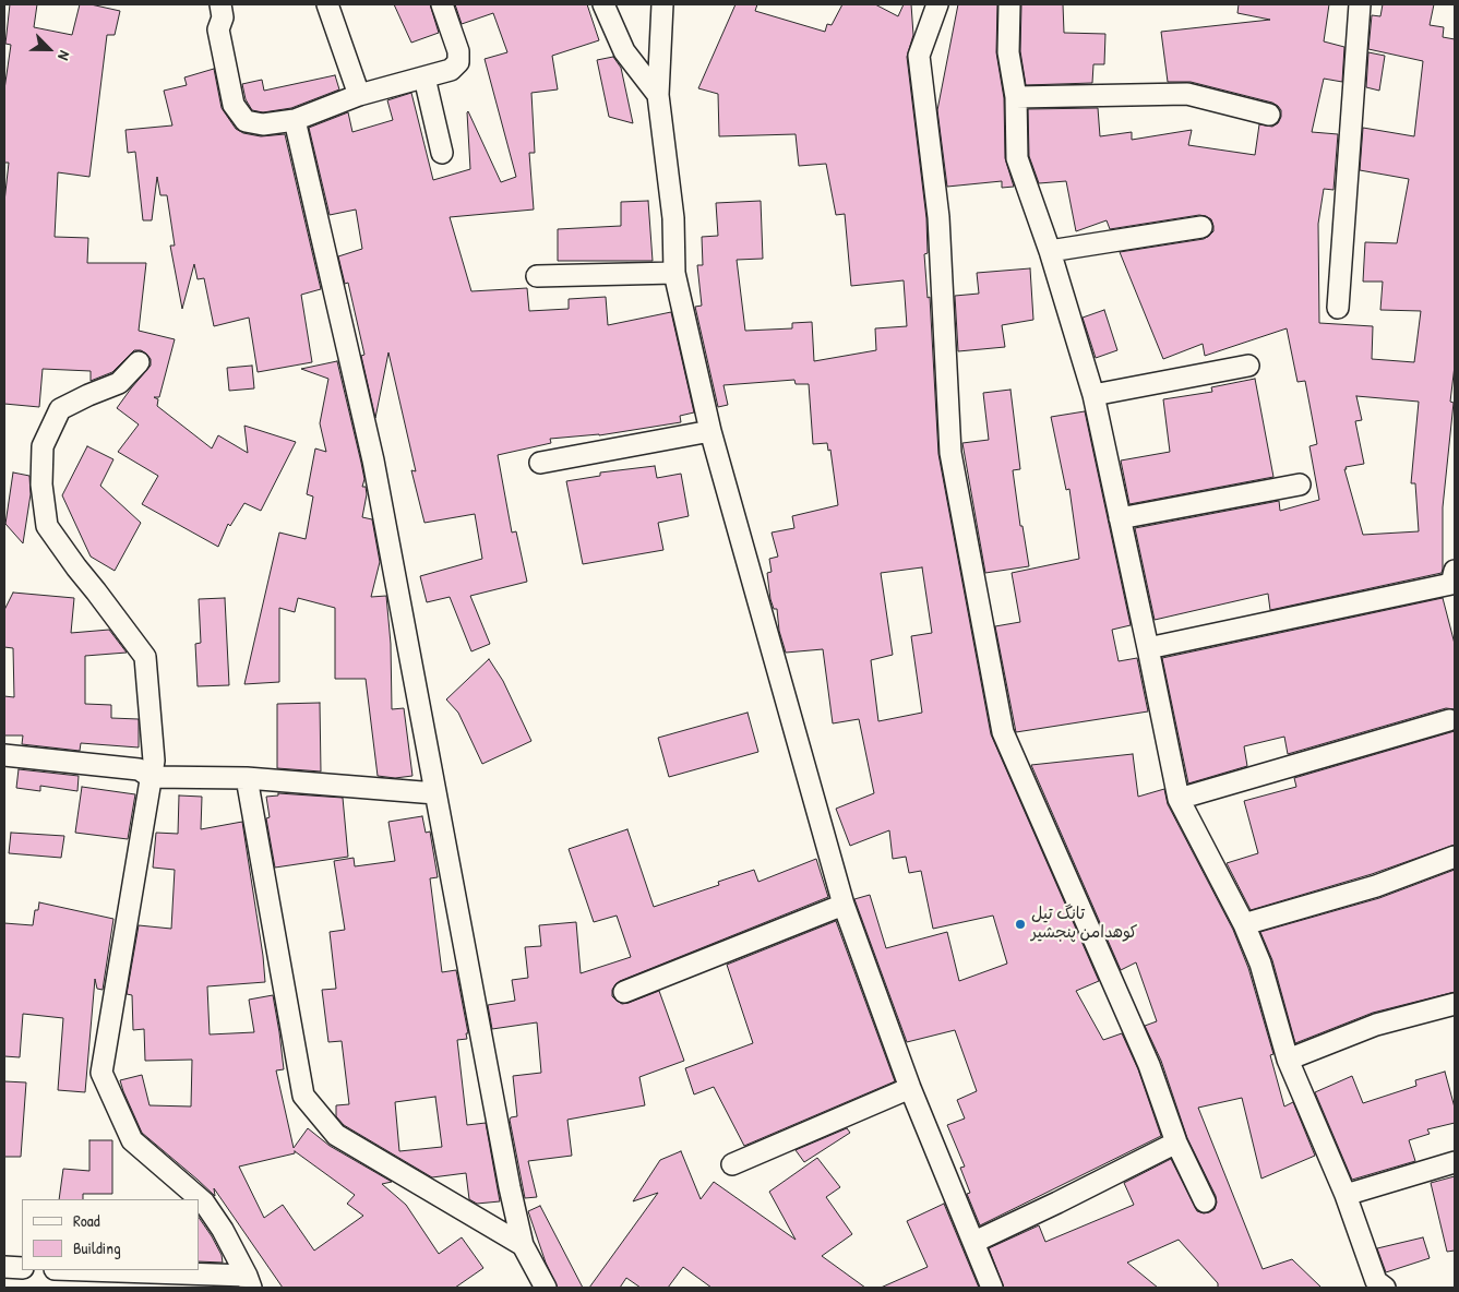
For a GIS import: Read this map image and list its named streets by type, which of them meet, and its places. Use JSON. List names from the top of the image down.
{
  "places": ["تانگ تیل کوهدامن پنجشیر"],
  "legend": ["Road", "Building"],
  "north": "bottom right"
}
